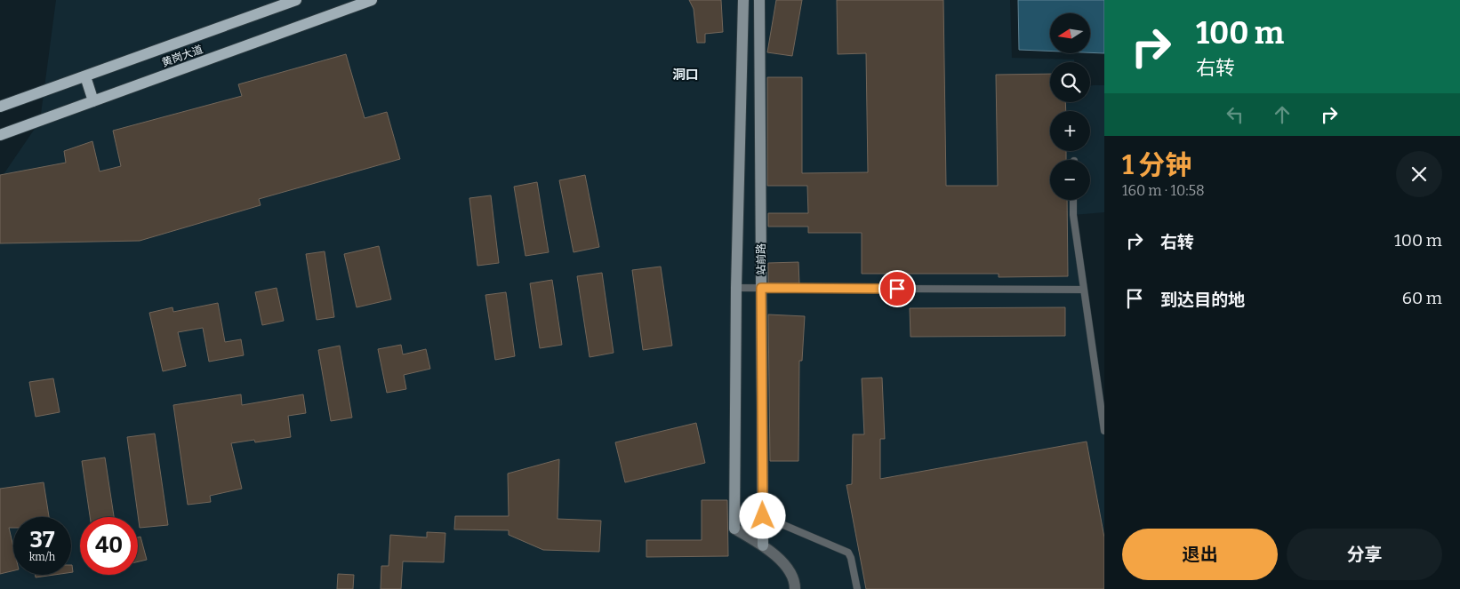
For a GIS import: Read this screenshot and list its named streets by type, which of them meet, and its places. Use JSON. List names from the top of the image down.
{
  "streets": {
    "main road": ["黄岗大道"],
    "street": ["站前路"]
  },
  "districts": ["洞口"],
  "north": "left",
  "page": {
    "turn": ["100 m", "右转"],
    "map_buttons": ["+", "−"],
    "heading": ["1 分钟", "160 m · 10:58"],
    "list": [
      {
        "name": "右转",
        "value": "100 m"
      },
      {
        "name": "到达目的地",
        "value": "60 m"
      }
    ],
    "speed": "37 km/h",
    "limit": "40",
    "buttons": ["退出", "分享"]
  }
}
